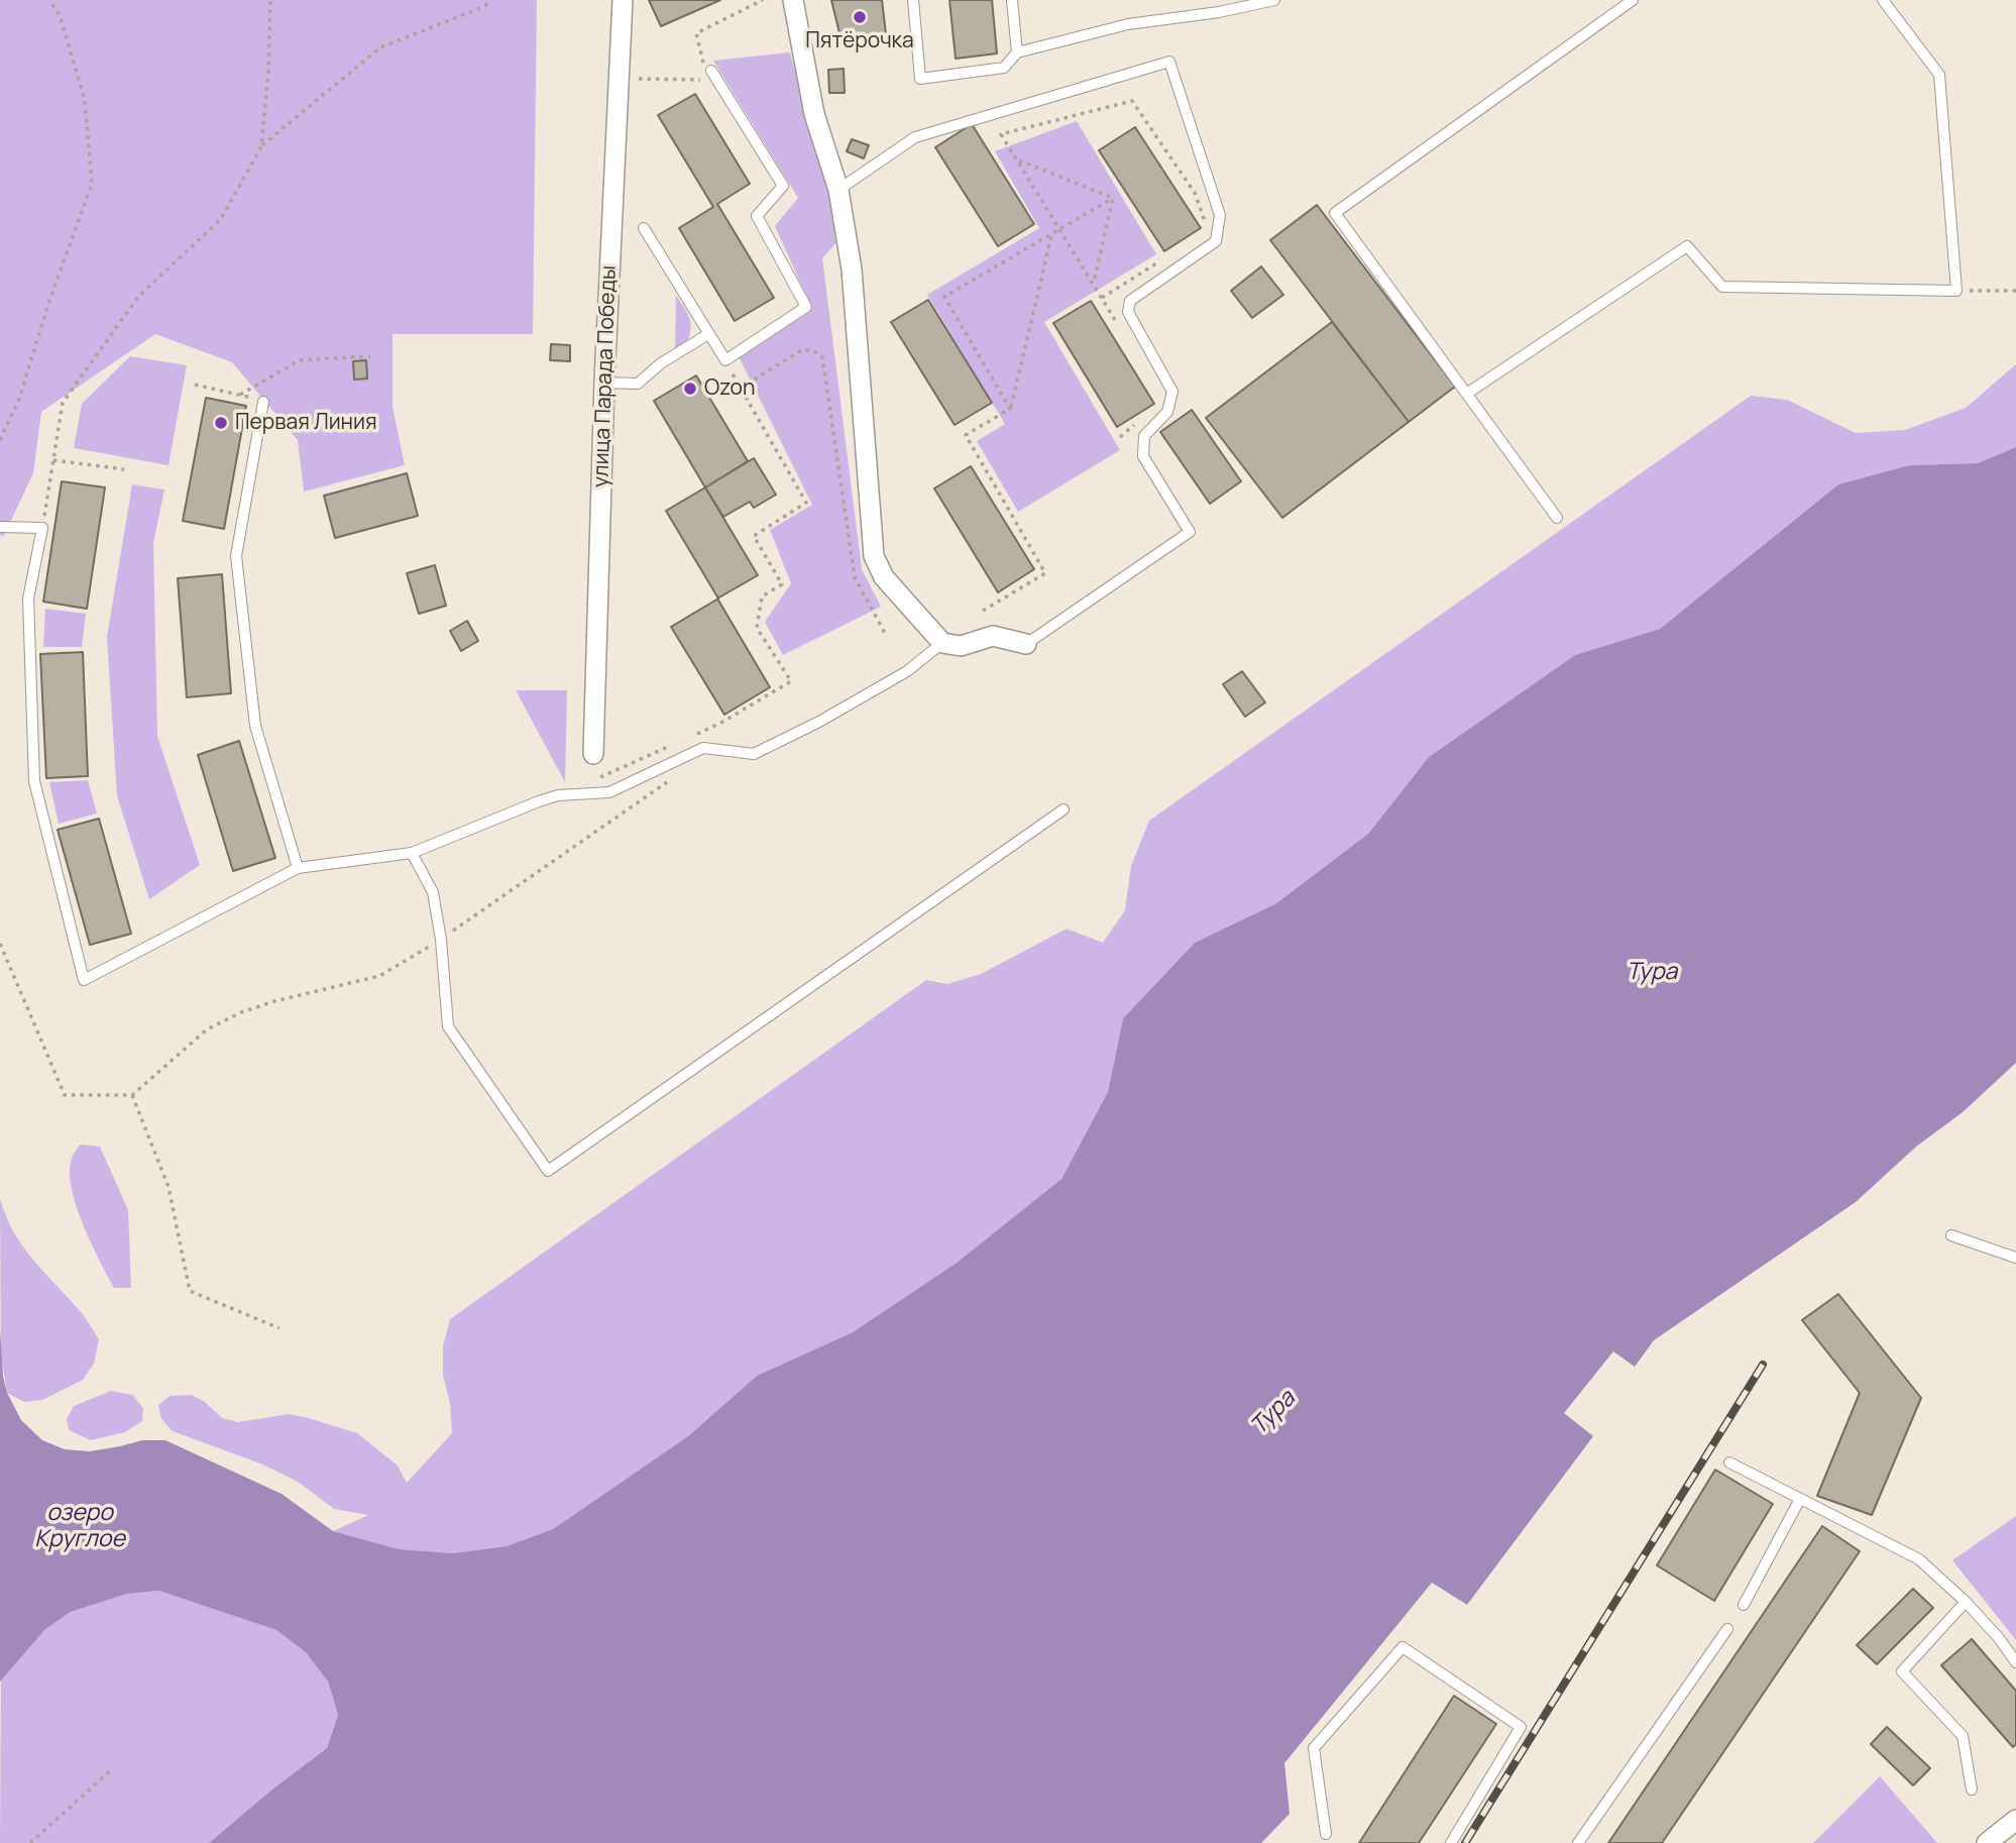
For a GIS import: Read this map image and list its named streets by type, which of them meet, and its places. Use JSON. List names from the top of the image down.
{
  "streets": {
    "street": ["улица Парада Победы"]
  },
  "water": ["Тура", "озеро Круглое"],
  "places": ["Пятёрочка", "Ozon", "Первая Линия"]
}
